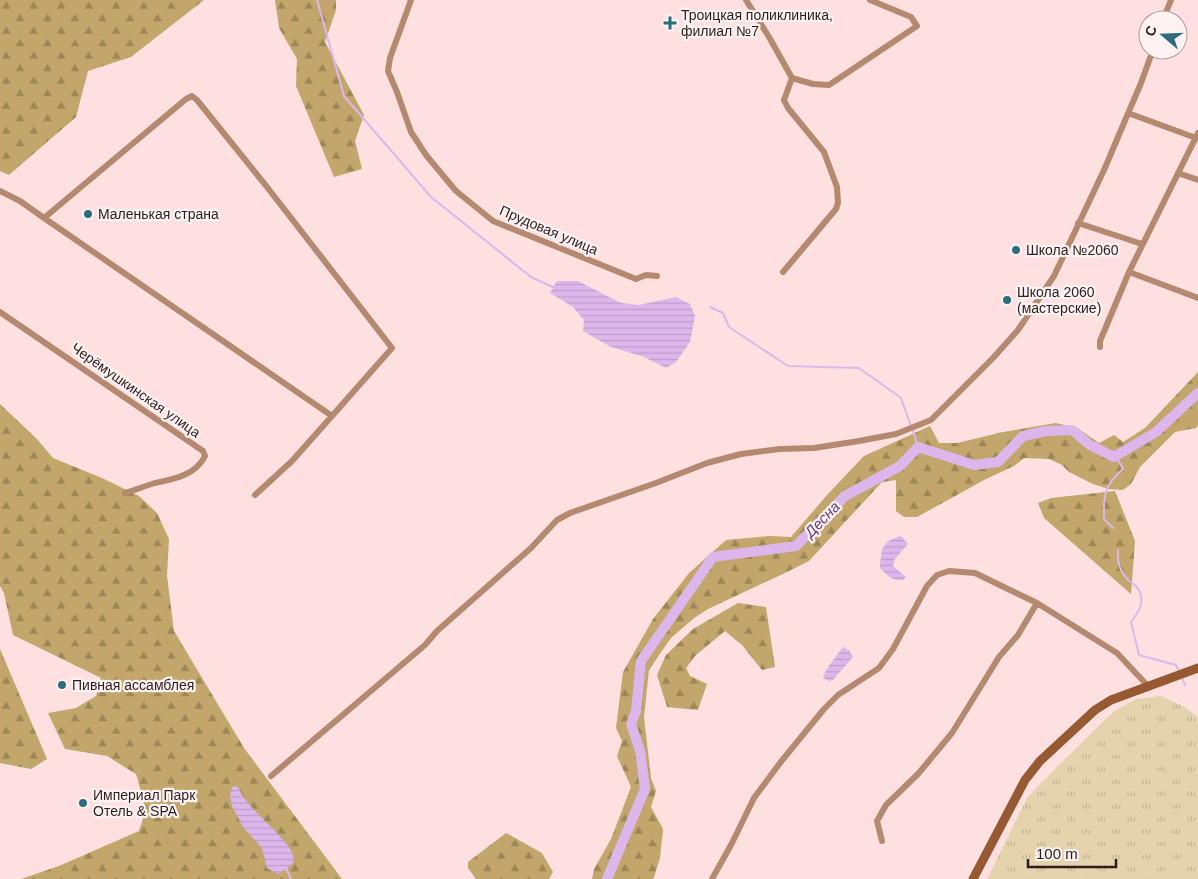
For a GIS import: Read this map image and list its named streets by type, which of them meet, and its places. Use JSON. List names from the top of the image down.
{
  "streets": {
    "street": ["Прудовая улица", "Черёмушкинская улица"]
  },
  "water": ["Десна"],
  "places": {
    "health": ["Троицкая поликлиника, филиал №7"],
    "other": [
      "Маленькая страна",
      "Школа №2060",
      "Школа 2060 (мастерские)",
      "Пивная ассамблея",
      "Империал Парк Отель & SPA"
    ]
  },
  "scale_bar": "100 m",
  "north": "left"
}
